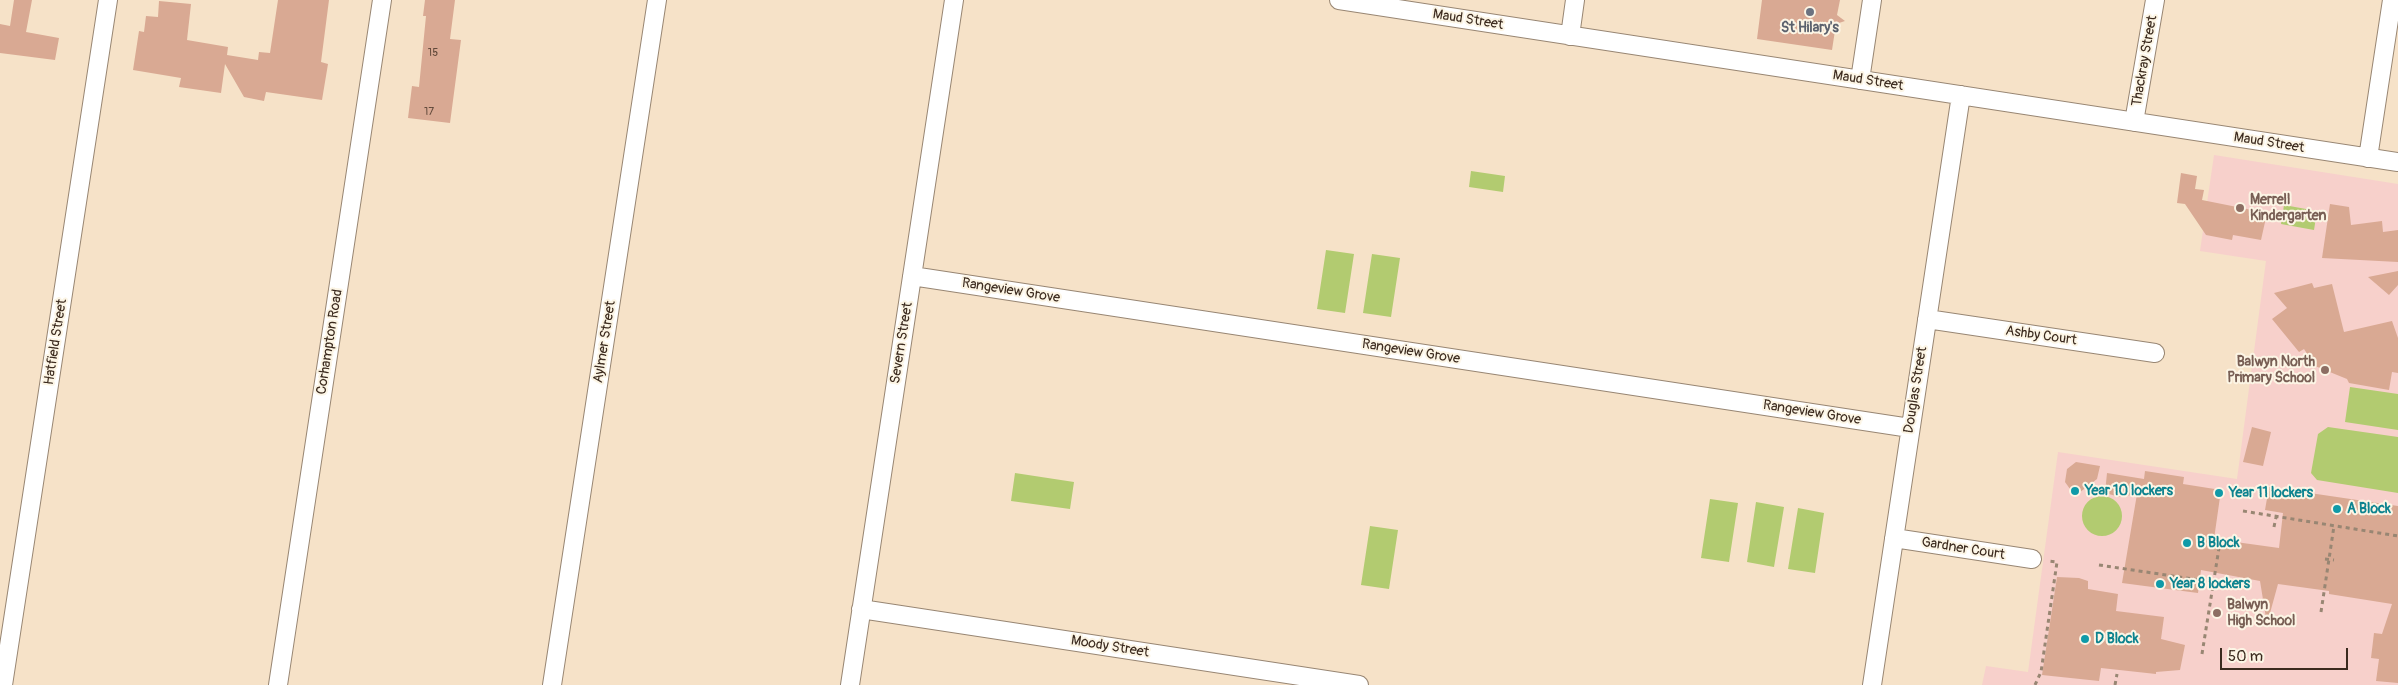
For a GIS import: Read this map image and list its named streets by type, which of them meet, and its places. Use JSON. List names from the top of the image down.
{
  "streets": {
    "street": [
      "Maud Street",
      "Thackray Street",
      "Rangeview Grove",
      "Ashby Court",
      "Hatfield Street",
      "Corhampton Road",
      "Aylmer Street",
      "Severn Street",
      "Douglas Street",
      "Gardner Court",
      "Moody Street"
    ]
  },
  "crossings": [
    ["Maud Street", "Thackray Street"],
    ["Maud Street", "Douglas Street"],
    ["Rangeview Grove", "Severn Street"],
    ["Rangeview Grove", "Douglas Street"],
    ["Ashby Court", "Douglas Street"],
    ["Severn Street", "Moody Street"],
    ["Douglas Street", "Gardner Court"]
  ],
  "places": [
    "St Hilary's",
    "Merrell Kindergarten",
    "Balwyn North Primary School",
    "Year 10 lockers",
    "Year 11 lockers",
    "A Block",
    "B Block",
    "Year 8 lockers",
    "Balwyn High School",
    "D Block"
  ],
  "house_numbers": ["15", "17"],
  "scale_bar": "50 m"
}
